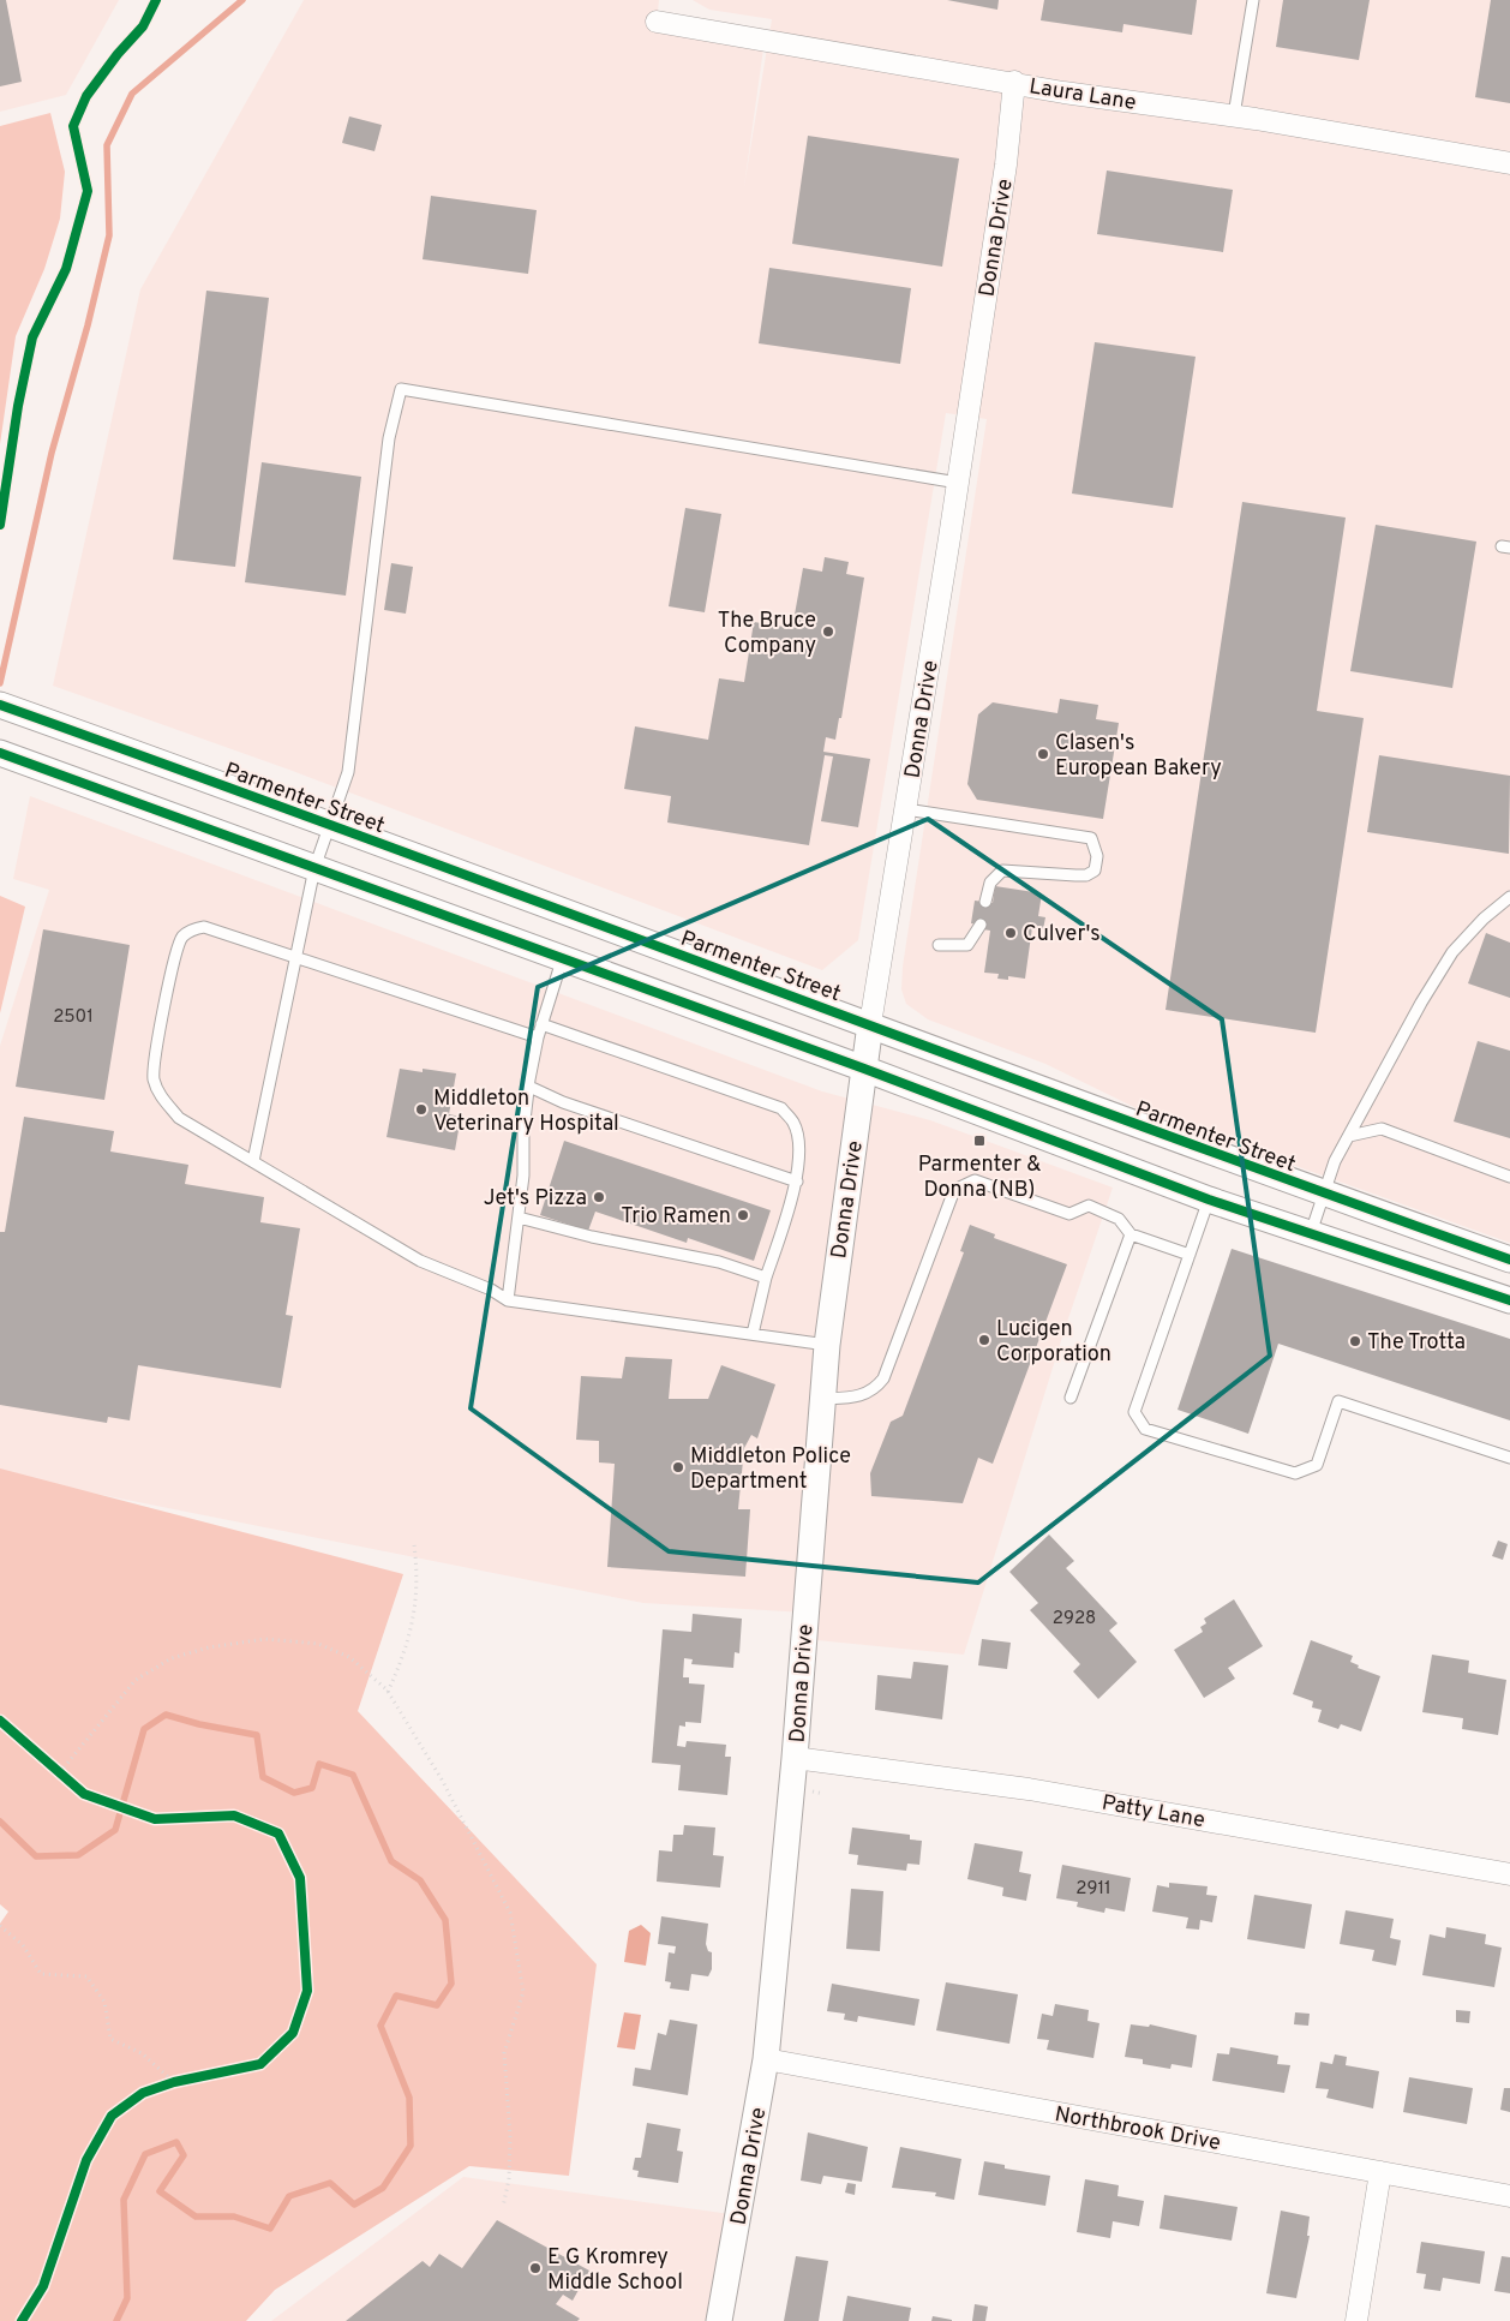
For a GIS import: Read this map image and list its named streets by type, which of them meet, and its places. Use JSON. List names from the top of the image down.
{
  "streets": {
    "street": [
      "Laura Lane",
      "Donna Drive",
      "Parmenter Street",
      "Patty Lane",
      "Northbrook Drive"
    ]
  },
  "crossings": [
    ["Laura Lane", "Donna Drive"],
    ["Donna Drive", "Parmenter Street"],
    ["Donna Drive", "Patty Lane"],
    ["Donna Drive", "Northbrook Drive"]
  ],
  "places": {
    "other": [
      "The Bruce Company",
      "Clasen's European Bakery",
      "Culver's",
      "Middleton Veterinary Hospital",
      "Jet's Pizza",
      "Trio Ramen",
      "Lucigen Corporation",
      "The Trotta",
      "Middleton Police Department",
      "E G Kromrey Middle School"
    ],
    "transit": ["Parmenter & Donna (NB)"]
  },
  "house_numbers": ["2501", "2928", "2911"]
}
